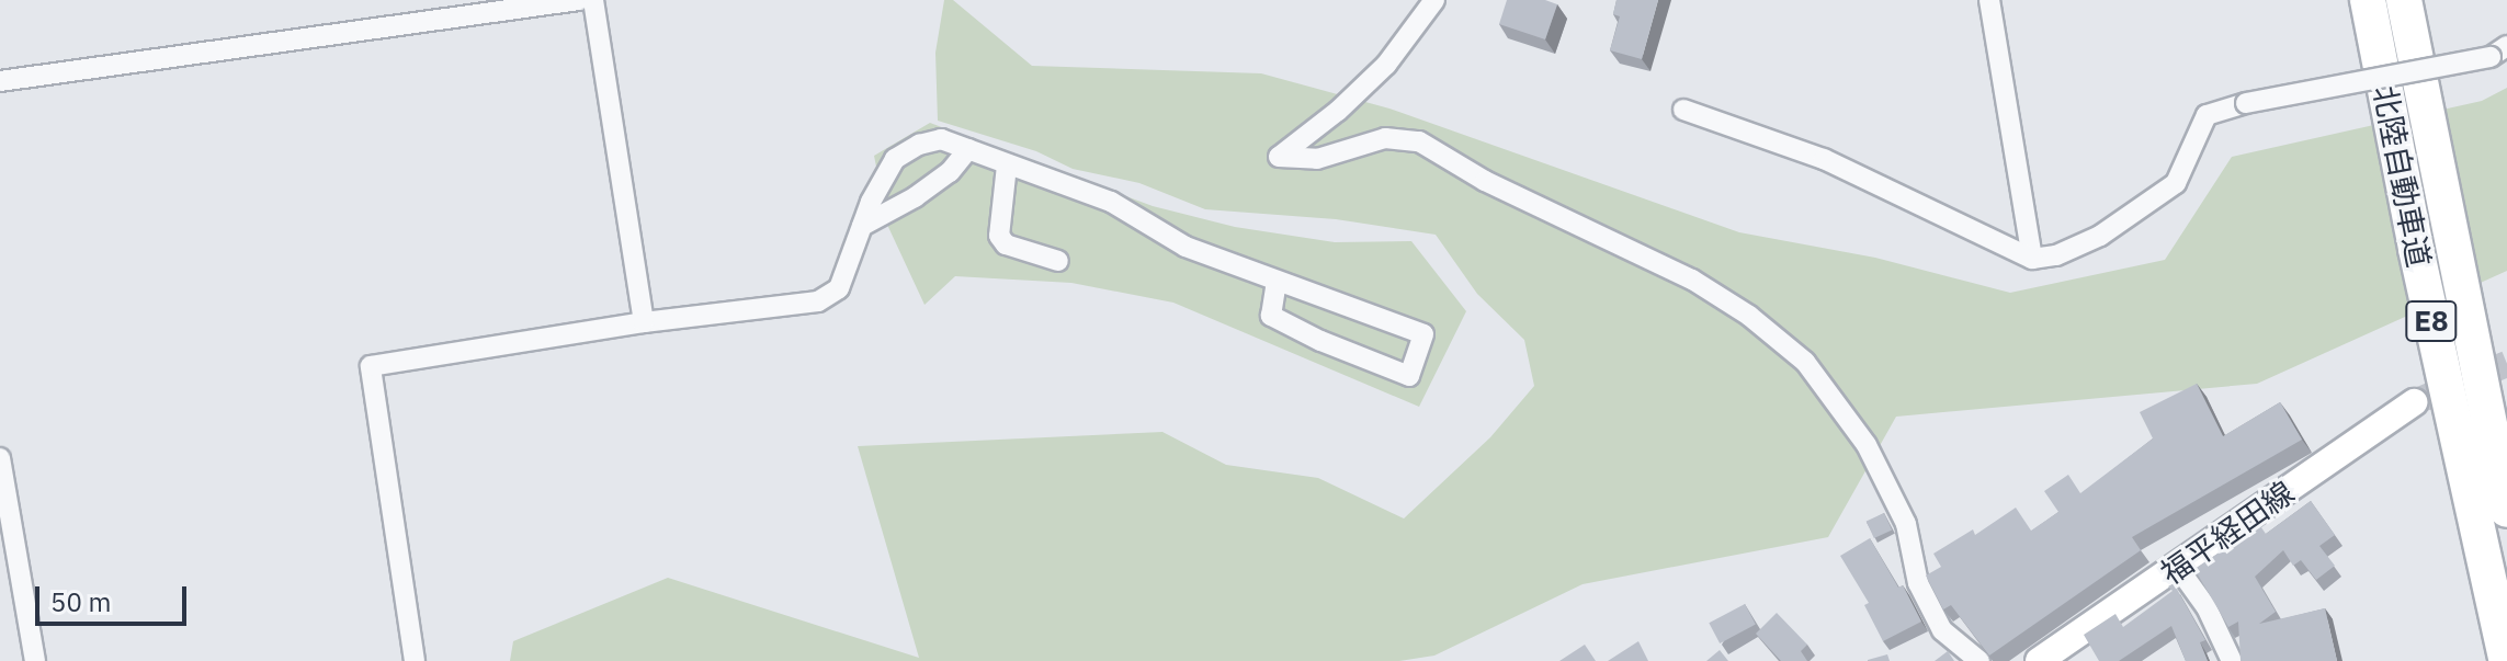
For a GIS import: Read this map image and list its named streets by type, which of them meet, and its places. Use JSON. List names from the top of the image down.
{
  "streets": {
    "highway": ["北陸自動車道", "E8"],
    "main road": ["福平経田線"]
  },
  "scale_bar": "50 m"
}
